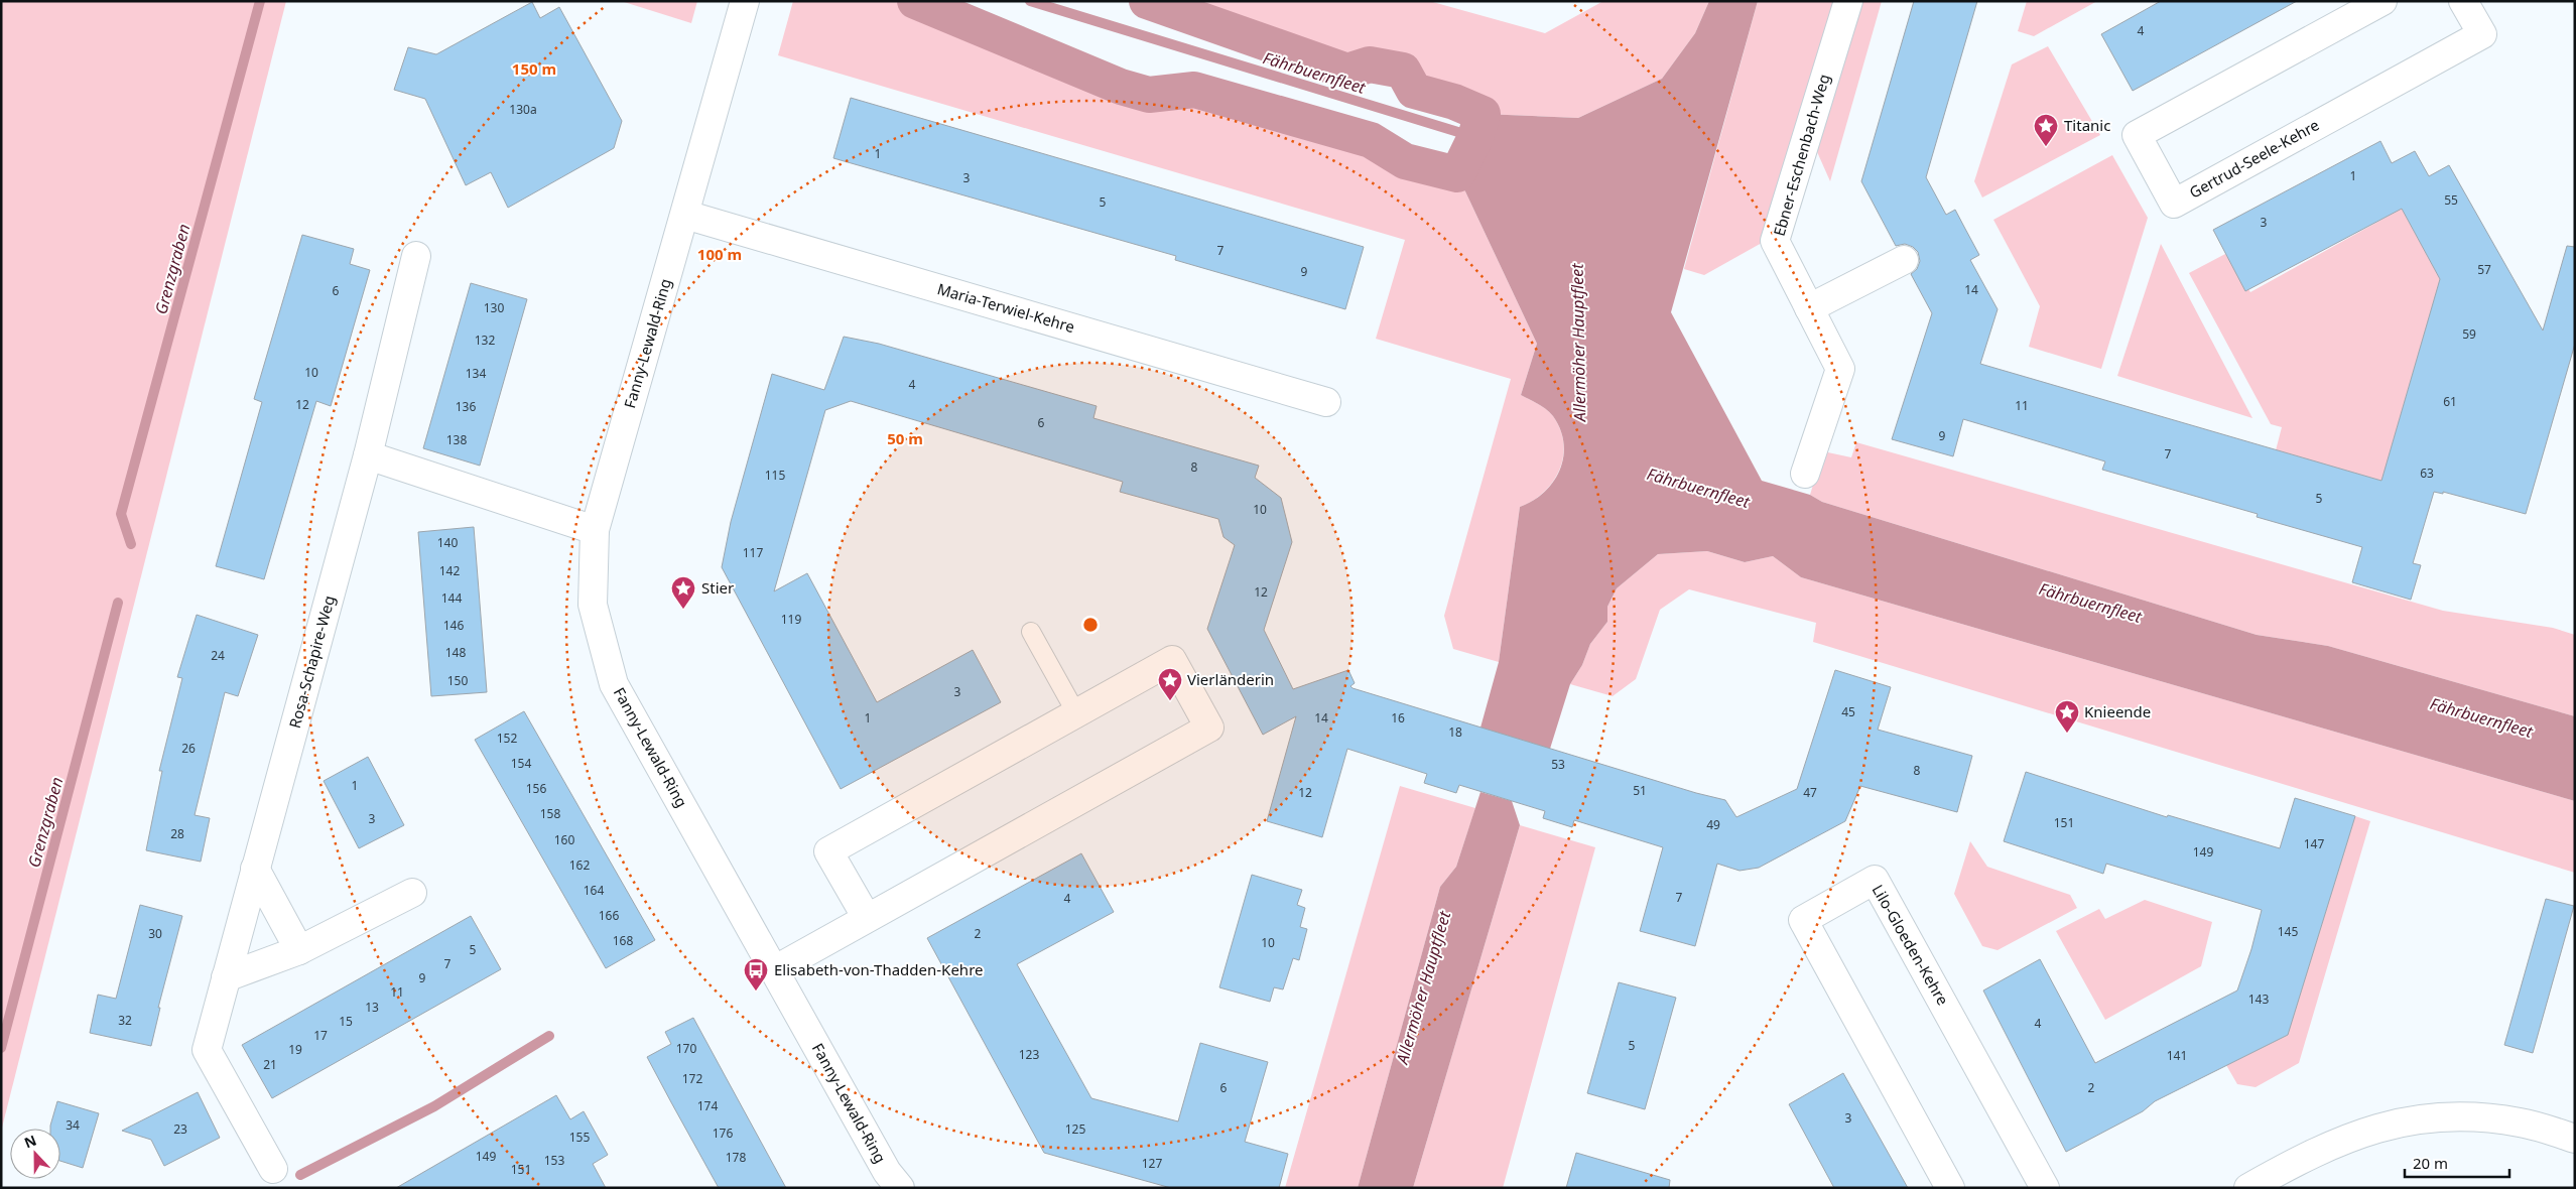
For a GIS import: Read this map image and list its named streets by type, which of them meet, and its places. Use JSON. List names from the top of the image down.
{
  "streets": {
    "street": [
      "Ebner-Eschenbach-Weg",
      "Gertrud-Seele-Kehre",
      "Maria-Terwiel-Kehre",
      "Fanny-Lewald-Ring",
      "Rosa-Schapire-Weg",
      "Lilo-Gloeden-Kehre"
    ]
  },
  "crossings": [
    ["Maria-Terwiel-Kehre", "Fanny-Lewald-Ring"]
  ],
  "water": ["Fährbuernfleet", "Grenzgraben", "Allermöher Hauptfleet"],
  "places": {
    "place": [
      "Titanic",
      "Stier",
      "Vierländerin",
      "Knieende"
    ],
    "bus stop": ["Elisabeth-von-Thadden-Kehre"]
  },
  "house_numbers": [
    "4",
    "130a",
    "1",
    "1",
    "3",
    "55",
    "5",
    "3",
    "7",
    "57",
    "9",
    "14",
    "6",
    "130",
    "59",
    "132",
    "10",
    "134",
    "4",
    "61",
    "12",
    "11",
    "136",
    "6",
    "9",
    "138",
    "7",
    "8",
    "63",
    "115",
    "5",
    "10",
    "140",
    "117",
    "142",
    "12",
    "144",
    "119",
    "146",
    "148",
    "24",
    "150",
    "3",
    "45",
    "1",
    "14",
    "16",
    "18",
    "152",
    "26",
    "154",
    "53",
    "8",
    "1",
    "156",
    "51",
    "12",
    "47",
    "158",
    "3",
    "151",
    "49",
    "28",
    "160",
    "147",
    "149",
    "162",
    "164",
    "7",
    "4",
    "166",
    "145",
    "30",
    "2",
    "168",
    "10",
    "5",
    "7",
    "9",
    "11",
    "143",
    "13",
    "32",
    "15",
    "4",
    "17",
    "5",
    "170",
    "19",
    "123",
    "141",
    "21",
    "172",
    "6",
    "2",
    "174",
    "3",
    "34",
    "23",
    "125",
    "176",
    "155",
    "149",
    "178",
    "153",
    "127",
    "151"
  ],
  "scale_bar": "20 m",
  "north": "top",
  "rings": ["150 m", "100 m", "50 m"]
}
